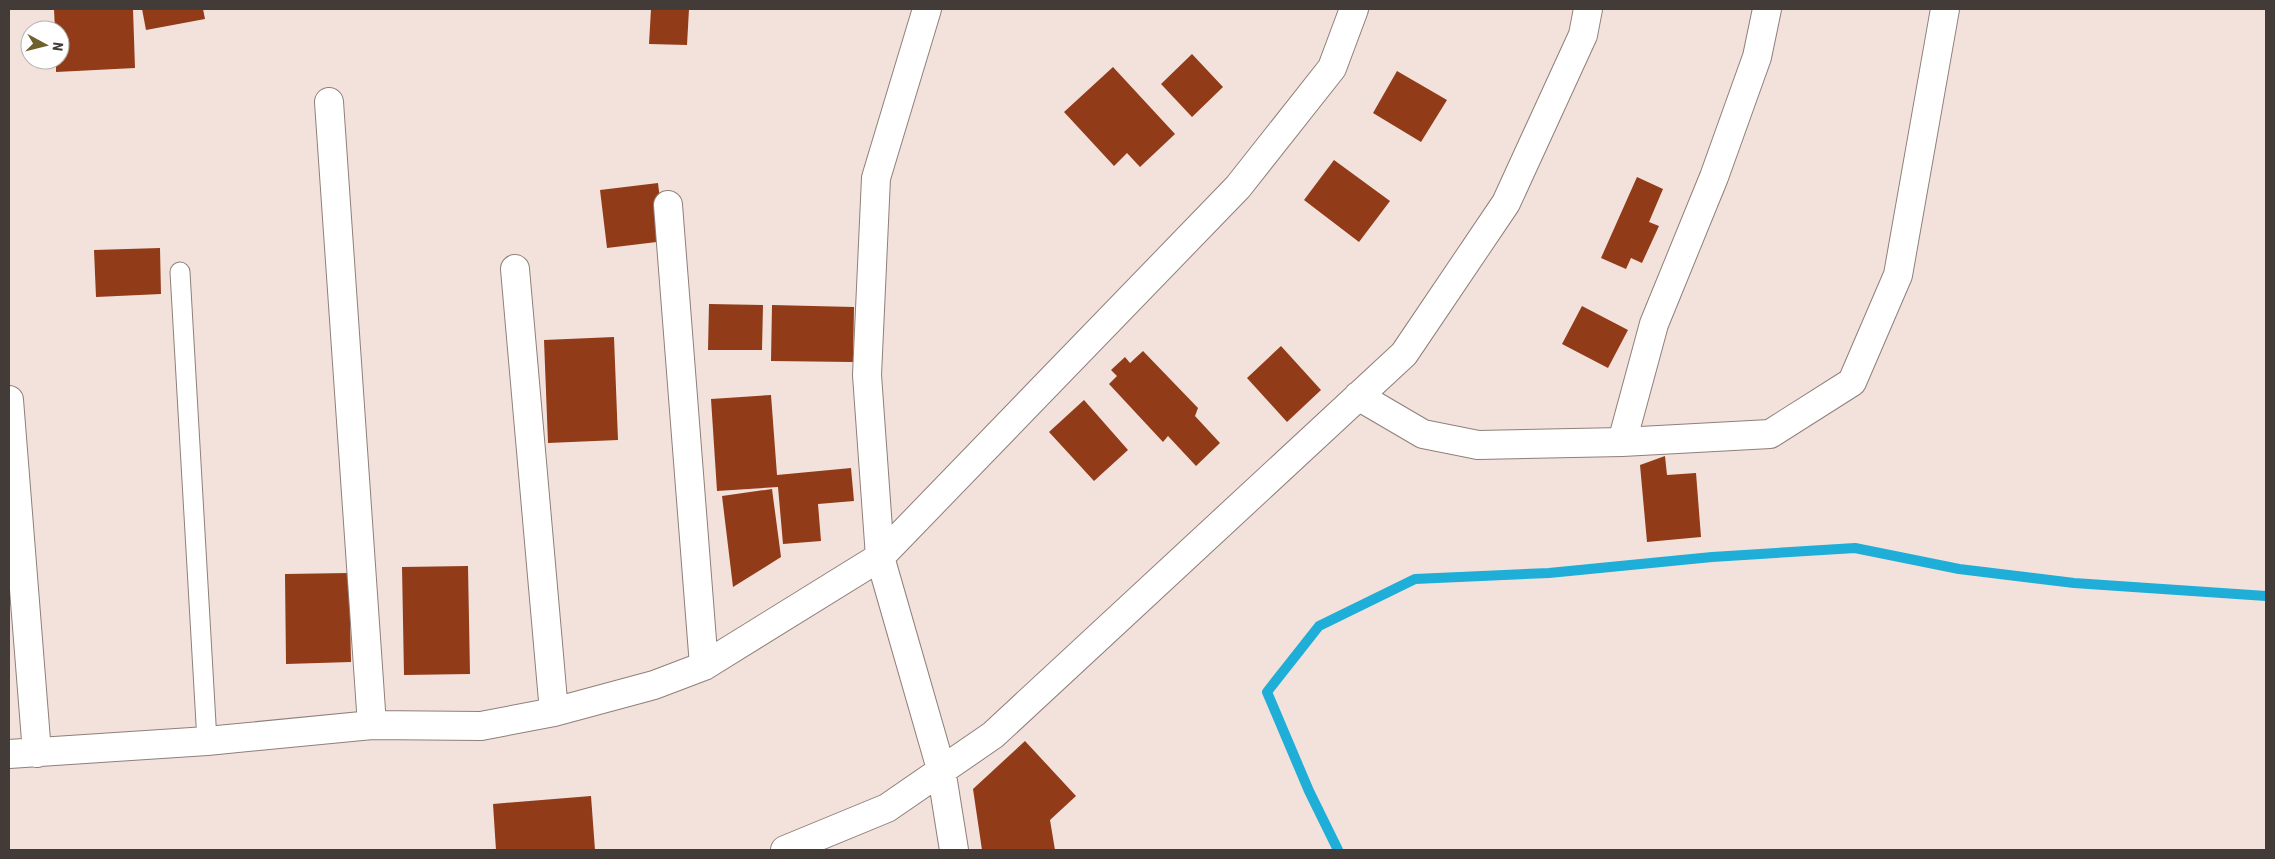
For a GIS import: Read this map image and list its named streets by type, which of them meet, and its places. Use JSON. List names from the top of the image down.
{
  "north": "right"
}
